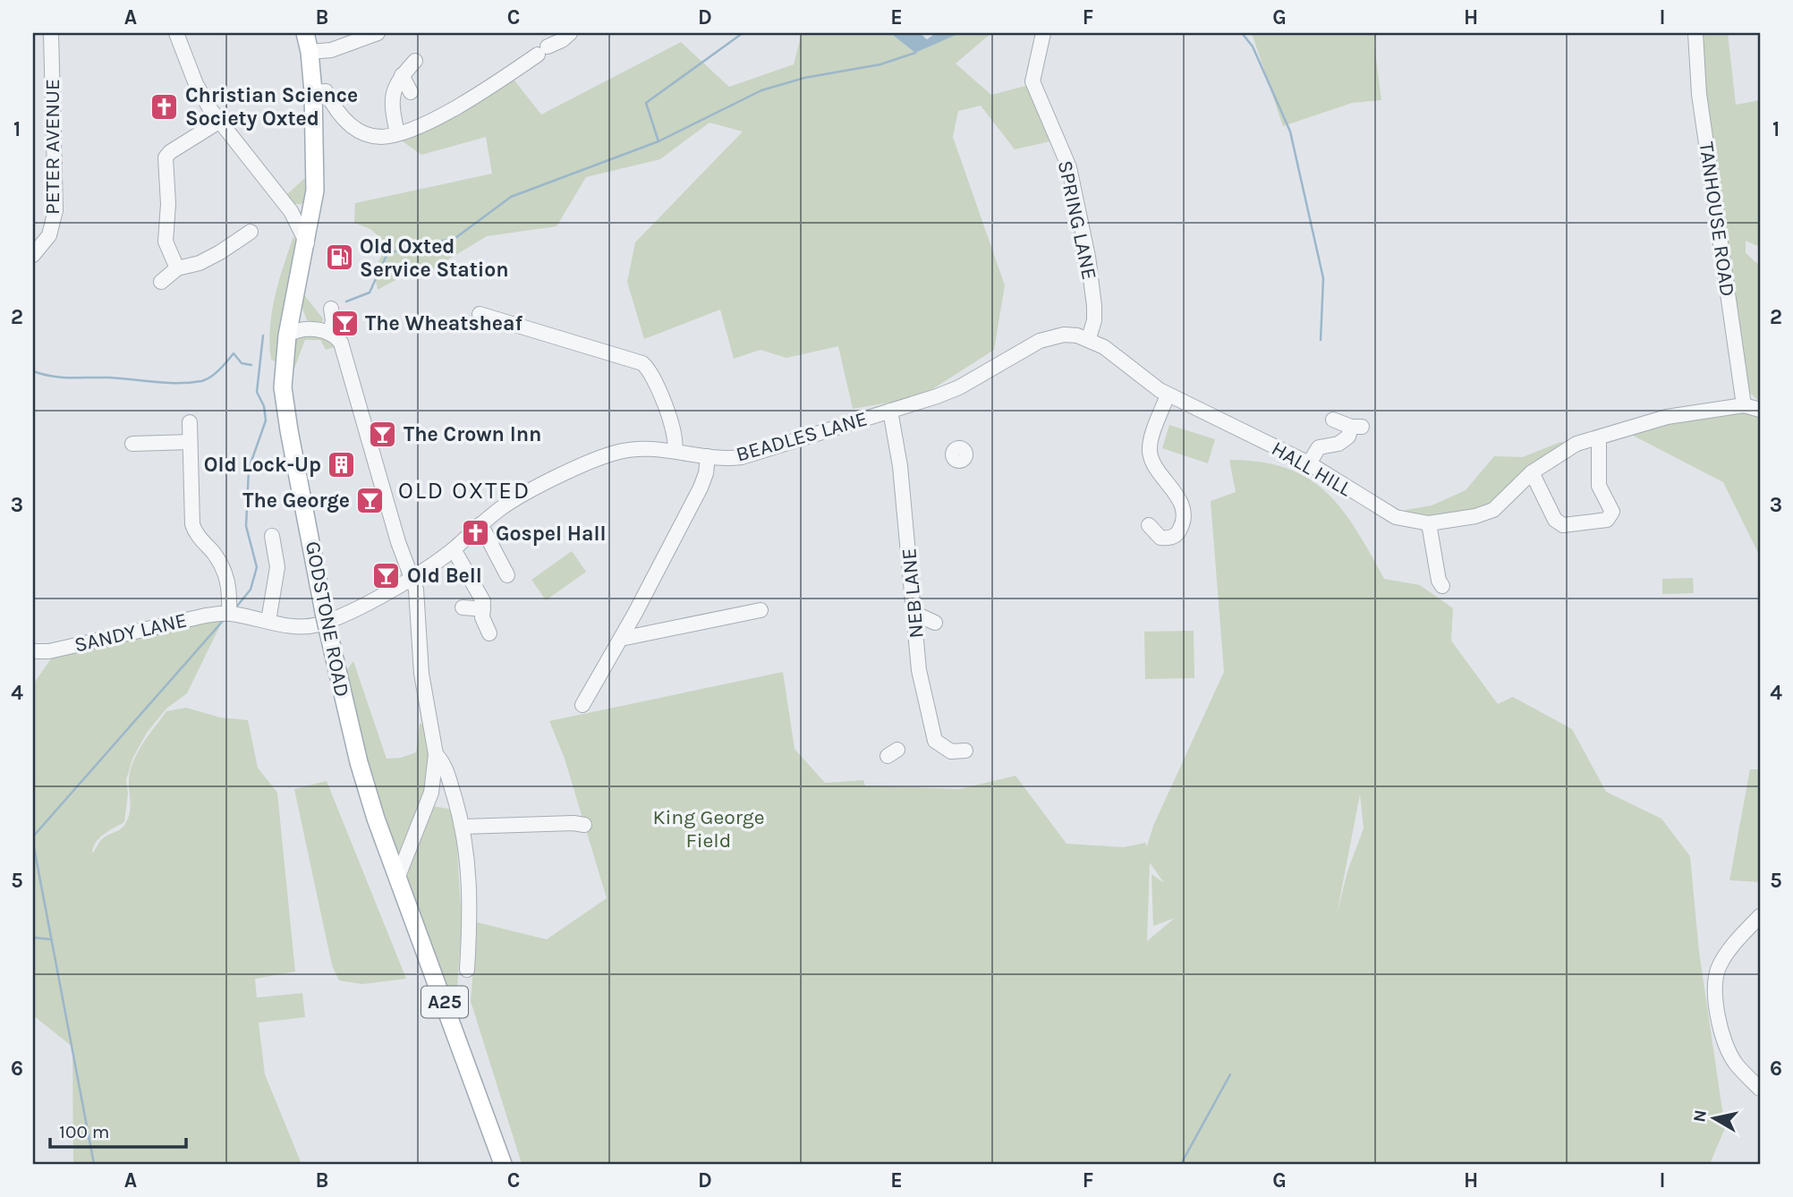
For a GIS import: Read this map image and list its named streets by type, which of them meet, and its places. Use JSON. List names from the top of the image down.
{
  "streets": {
    "main road": ["GODSTONE ROAD", "A25"],
    "street": [
      "PETER AVENUE",
      "TANHOUSE ROAD",
      "SPRING LANE",
      "BEADLES LANE",
      "HALL HILL",
      "NEB LANE",
      "SANDY LANE"
    ]
  },
  "crossings": [
    ["TANHOUSE ROAD", "HALL HILL"],
    ["SPRING LANE", "HALL HILL"],
    ["BEADLES LANE", "HALL HILL"],
    ["BEADLES LANE", "NEB LANE"],
    ["BEADLES LANE", "SANDY LANE"],
    ["HALL HILL", "NEB LANE"],
    ["GODSTONE ROAD", "A25"]
  ],
  "districts": ["OLD OXTED"],
  "parks": ["King George Field"],
  "places": {
    "church": ["Christian Science Society Oxted", "Gospel Hall"],
    "fuel station": ["Old Oxted Service Station"],
    "bar": [
      "The Wheatsheaf",
      "The Crown Inn",
      "The George",
      "Old Bell"
    ],
    "building": ["Old Lock-Up"]
  },
  "scale_bar": "100 m",
  "north": "left",
  "grid": {
    "columns": [
      "A",
      "B",
      "C",
      "D",
      "E",
      "F",
      "G",
      "H",
      "I"
    ],
    "rows": [
      "1",
      "2",
      "3",
      "4",
      "5",
      "6"
    ]
  }
}
